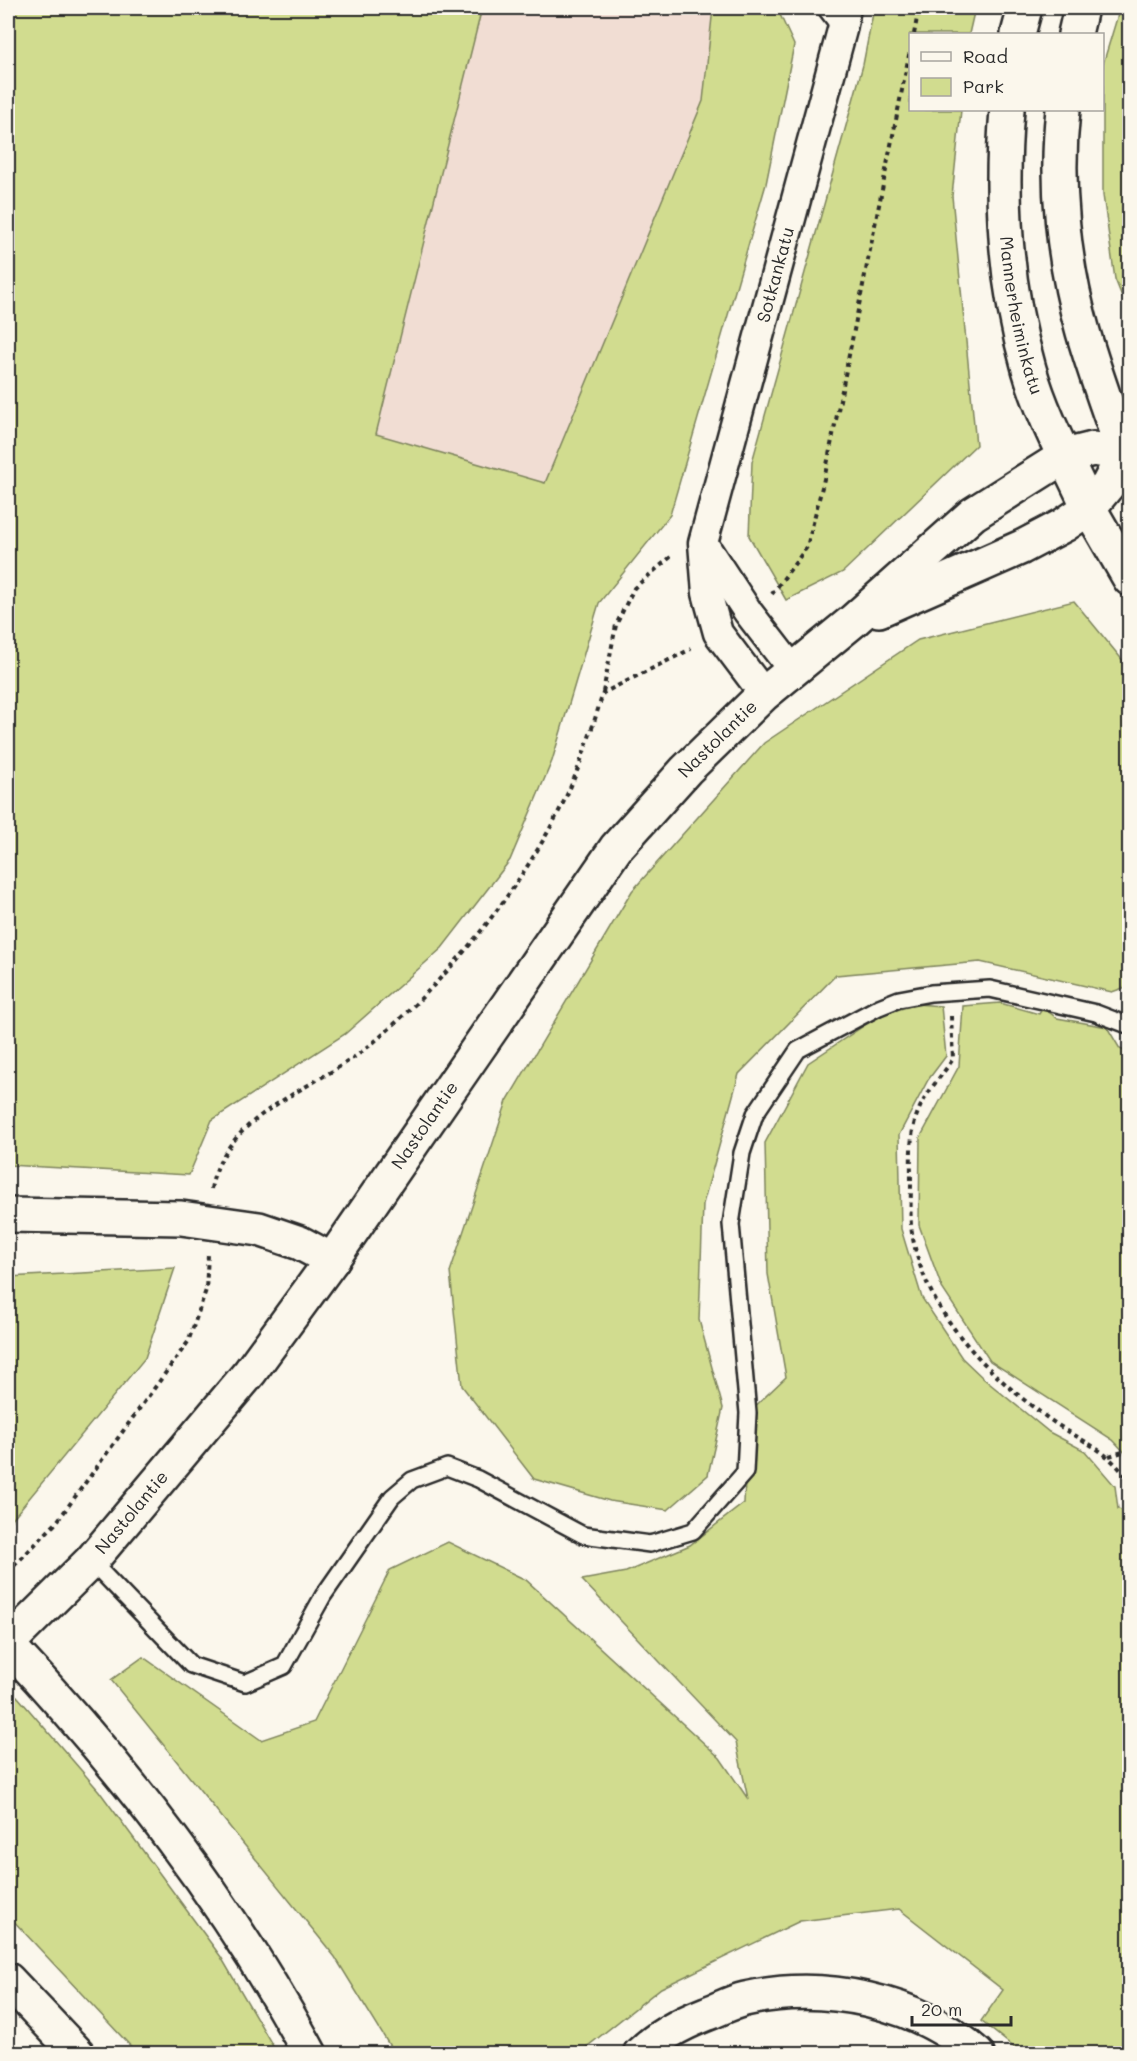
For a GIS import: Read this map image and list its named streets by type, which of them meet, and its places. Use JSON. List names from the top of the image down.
{
  "streets": {
    "main road": ["Mannerheiminkatu", "Nastolantie"],
    "street": ["Sotkankatu"]
  },
  "crossings": [
    ["Sotkankatu", "Nastolantie"],
    ["Mannerheiminkatu", "Nastolantie"]
  ],
  "legend": ["Road", "Park"],
  "scale_bar": "20 m"
}
